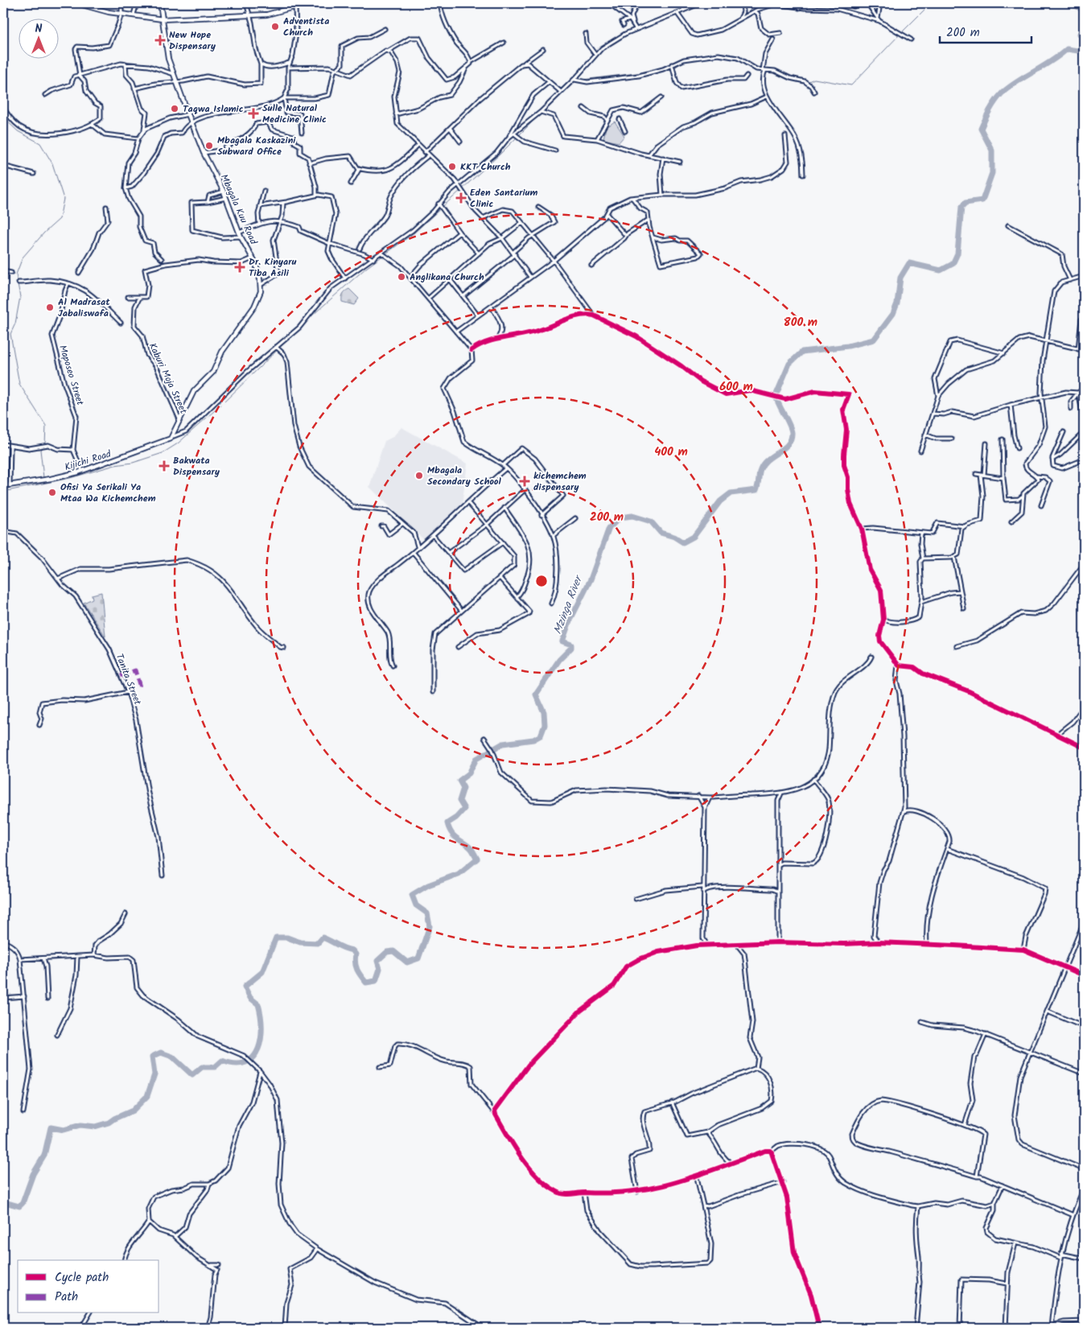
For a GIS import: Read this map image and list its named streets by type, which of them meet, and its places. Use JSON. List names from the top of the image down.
{
  "streets": {
    "street": [
      "Mbagala Kuu Road",
      "Maposeo Street",
      "Kaburi Moja Street",
      "Kijichi Road",
      "Tanita Street"
    ]
  },
  "crossings": [
    ["Mbagala Kuu Road", "Kaburi Moja Street"],
    ["Mbagala Kuu Road", "Kijichi Road"],
    ["Maposeo Street", "Kijichi Road"]
  ],
  "water": ["Mzinga River"],
  "places": {
    "other": [
      "Adventista Church",
      "Taqwa Islamic",
      "Mbagala Kaskazini Subward Office",
      "KKT Church",
      "Anglikana Church",
      "Al Madrasat Jabaliswafa",
      "Mbagala Secondary School",
      "Ofisi Ya Serikali Ya Mtaa Wa Kichemchem"
    ],
    "health": [
      "New Hope Dispensary",
      "Sulle Natural Medicine Clinic",
      "Eden Santarium Clinic",
      "Dr. Kinyaru Tiba Asili",
      "Bakwata Dispensary",
      "kichemchem dispensary"
    ]
  },
  "legend": ["Cycle path", "Path"],
  "scale_bar": "200 m",
  "north": "top",
  "rings": [
    "800 m",
    "600 m",
    "400 m",
    "200 m"
  ]
}
